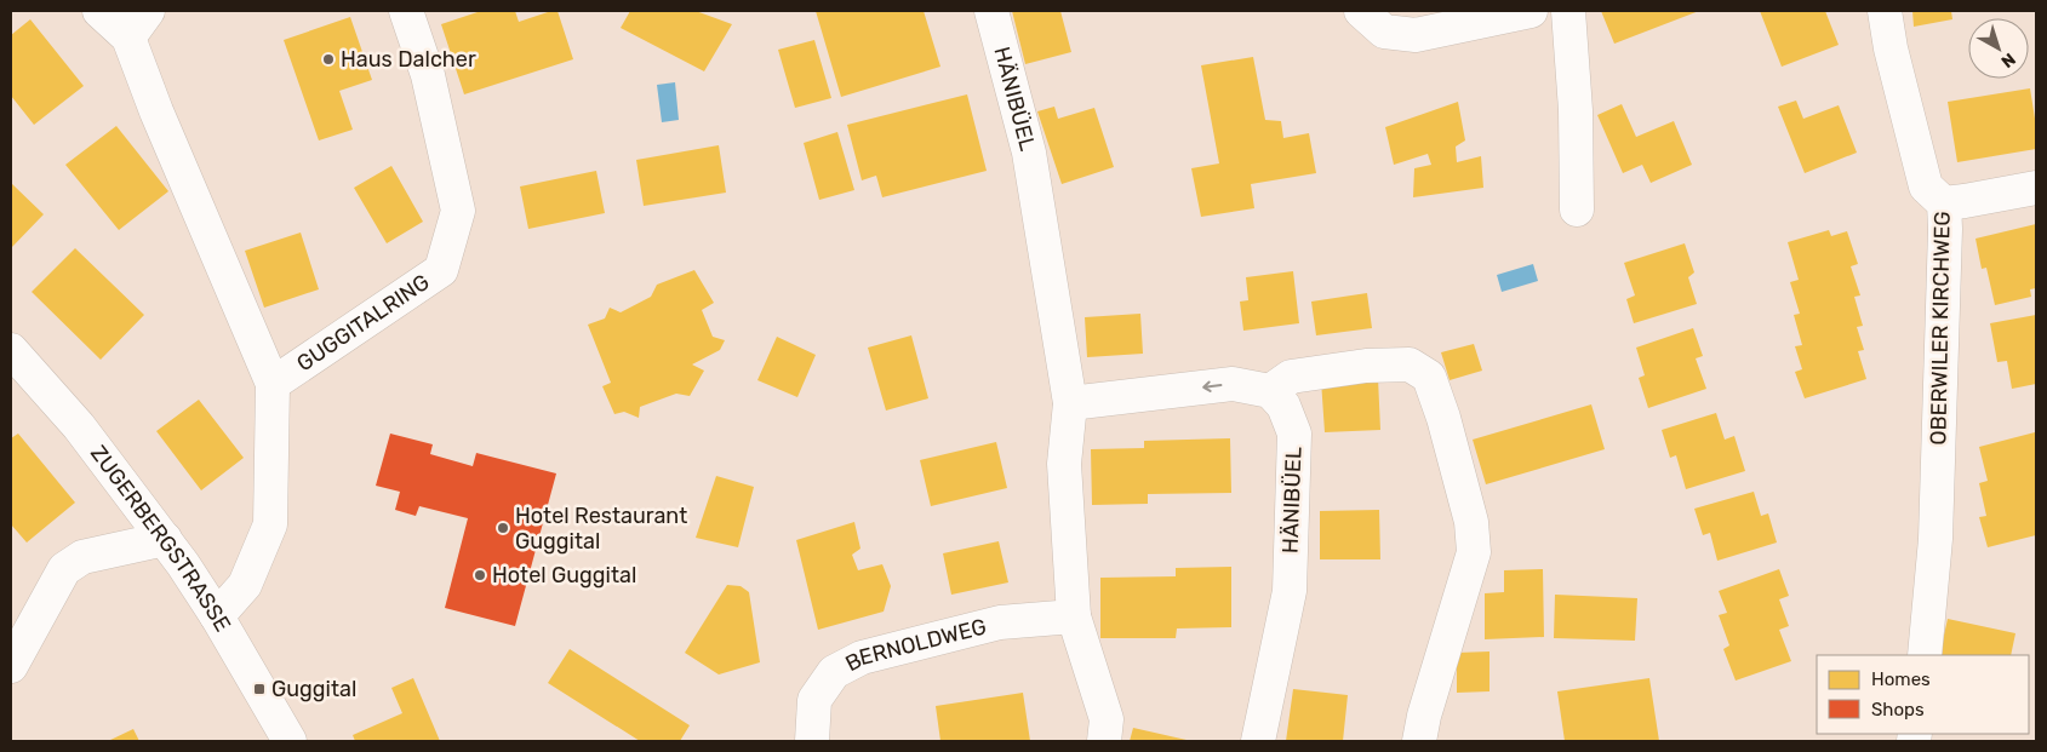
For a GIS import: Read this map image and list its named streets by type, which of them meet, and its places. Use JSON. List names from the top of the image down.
{
  "streets": {
    "street": [
      "HÄNIBÜEL",
      "GUGGITALRING",
      "OBERWILER KIRCHWEG",
      "ZUGERBERGSTRASSE",
      "BERNOLDWEG"
    ]
  },
  "crossings": [
    ["HÄNIBÜEL", "BERNOLDWEG"],
    ["GUGGITALRING", "ZUGERBERGSTRASSE"]
  ],
  "places": {
    "other": ["Haus Dalcher", "Hotel Restaurant Guggital", "Hotel Guggital"],
    "transit": ["Guggital"]
  },
  "legend": ["Homes", "Shops"],
  "north": "bottom right"
}
